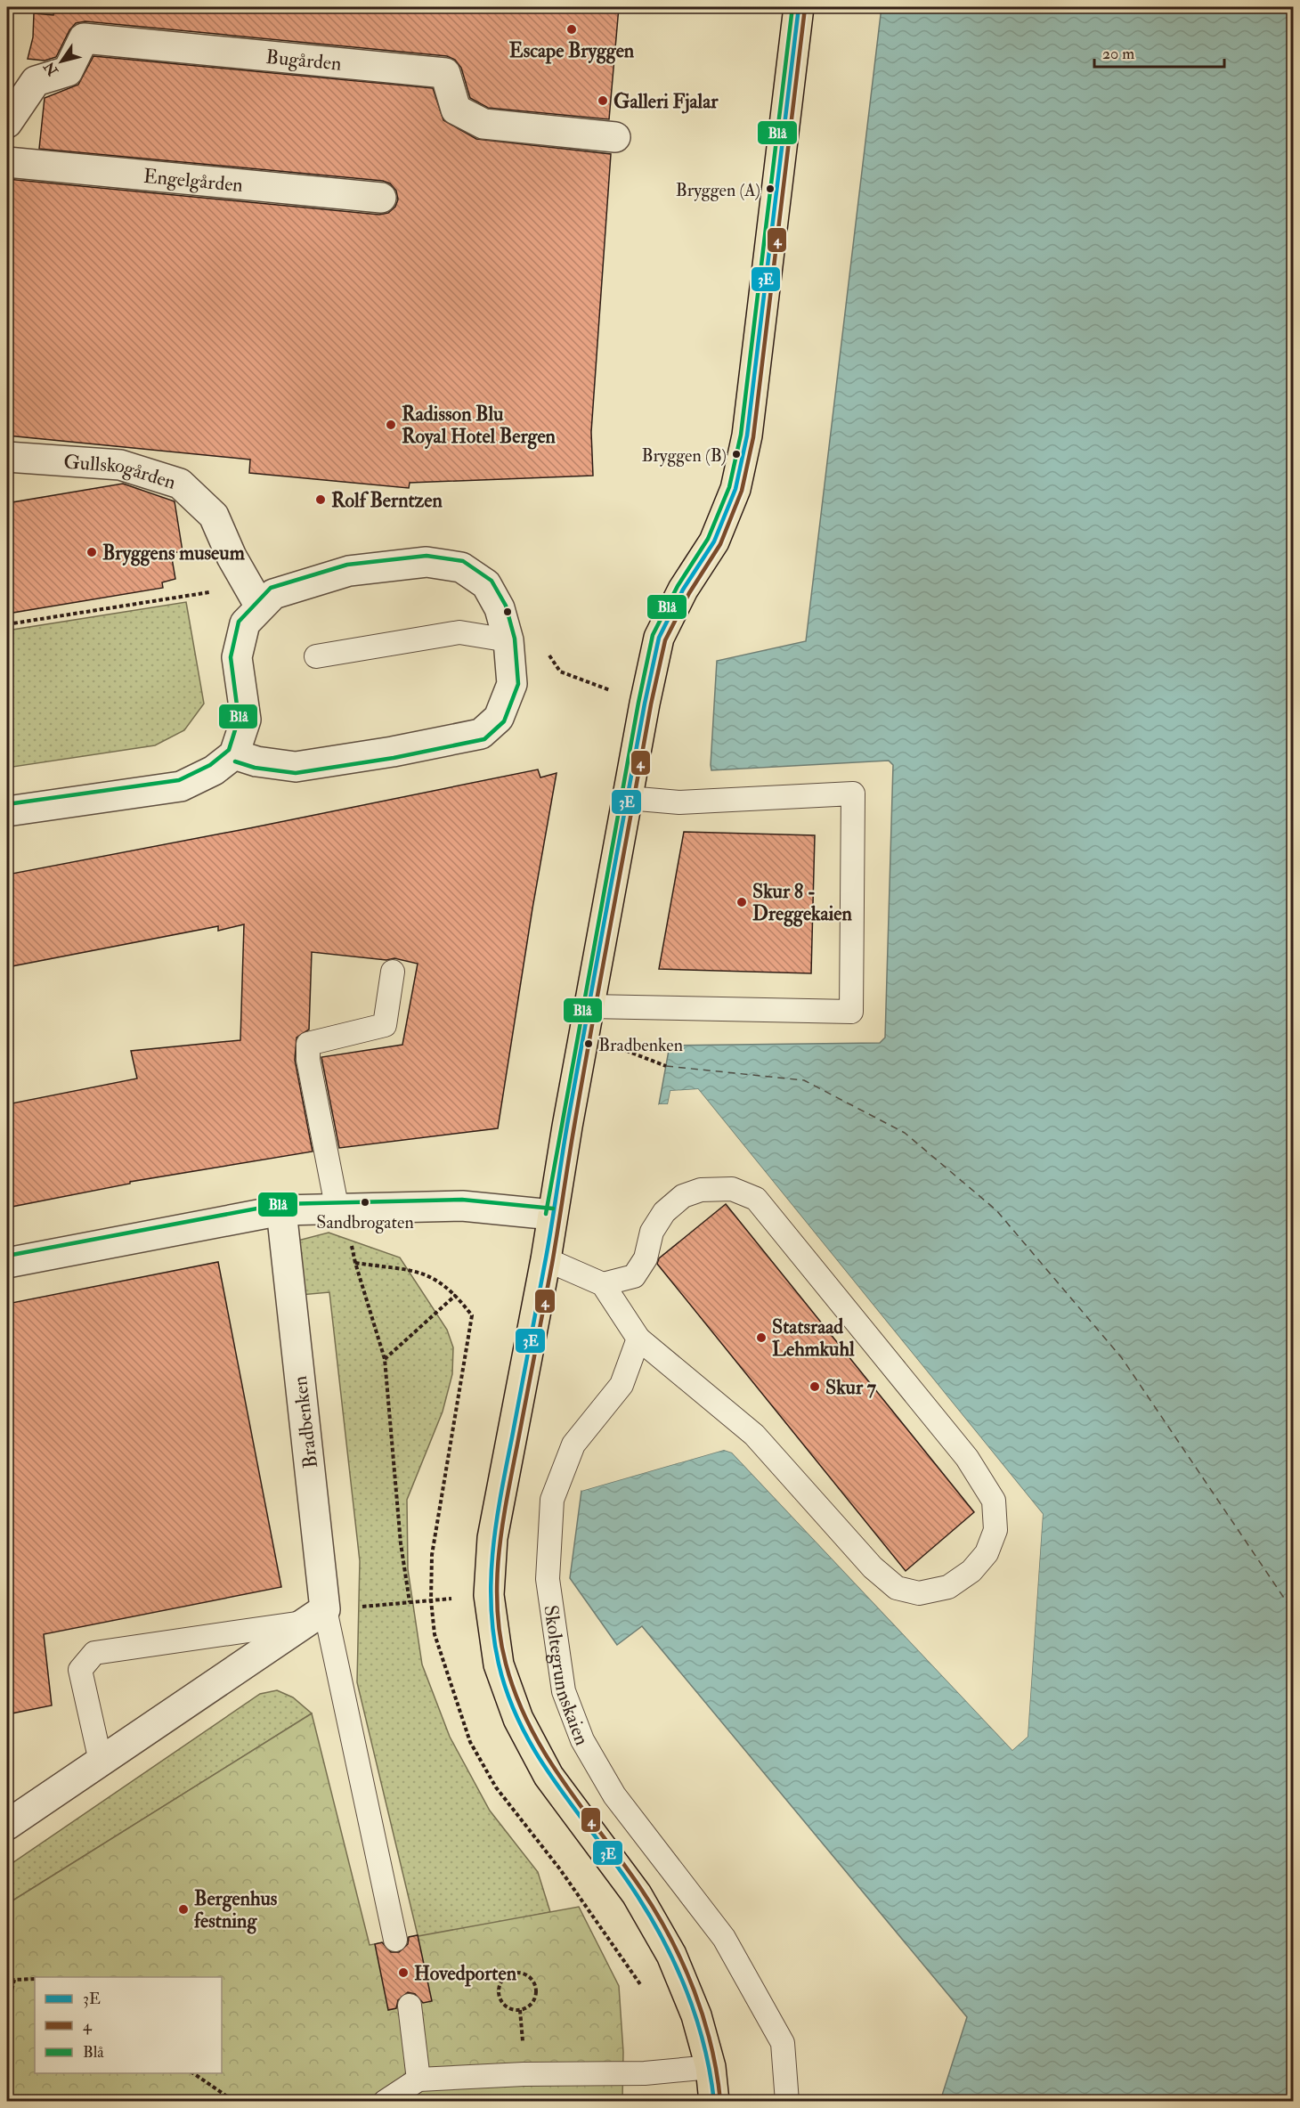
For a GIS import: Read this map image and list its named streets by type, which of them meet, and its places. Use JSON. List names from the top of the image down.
{
  "streets": {
    "street": [
      "Bugården",
      "Engelgården",
      "Gullskogården",
      "Bradbenken"
    ],
    "lane": ["Skoltegrunnskaien"]
  },
  "places": [
    "Escape Bryggen",
    "Galleri Fjalar",
    "Bryggen (A)",
    "Radisson Blu Royal Hotel Bergen",
    "Bryggen (B)",
    "Rolf Berntzen",
    "Bryggens museum",
    "Skur 8 - Dreggekaien",
    "Bradbenken",
    "Sandbrogaten",
    "Statsraad Lehmkuhl",
    "Skur 7",
    "Bergenhus festning",
    "Hovedporten"
  ],
  "lines": ["transit line 3E", "transit line Blå", "transit line 4"],
  "legend": ["3E", "4", "Blå"],
  "scale_bar": "20 m",
  "north": "bottom left"
}
